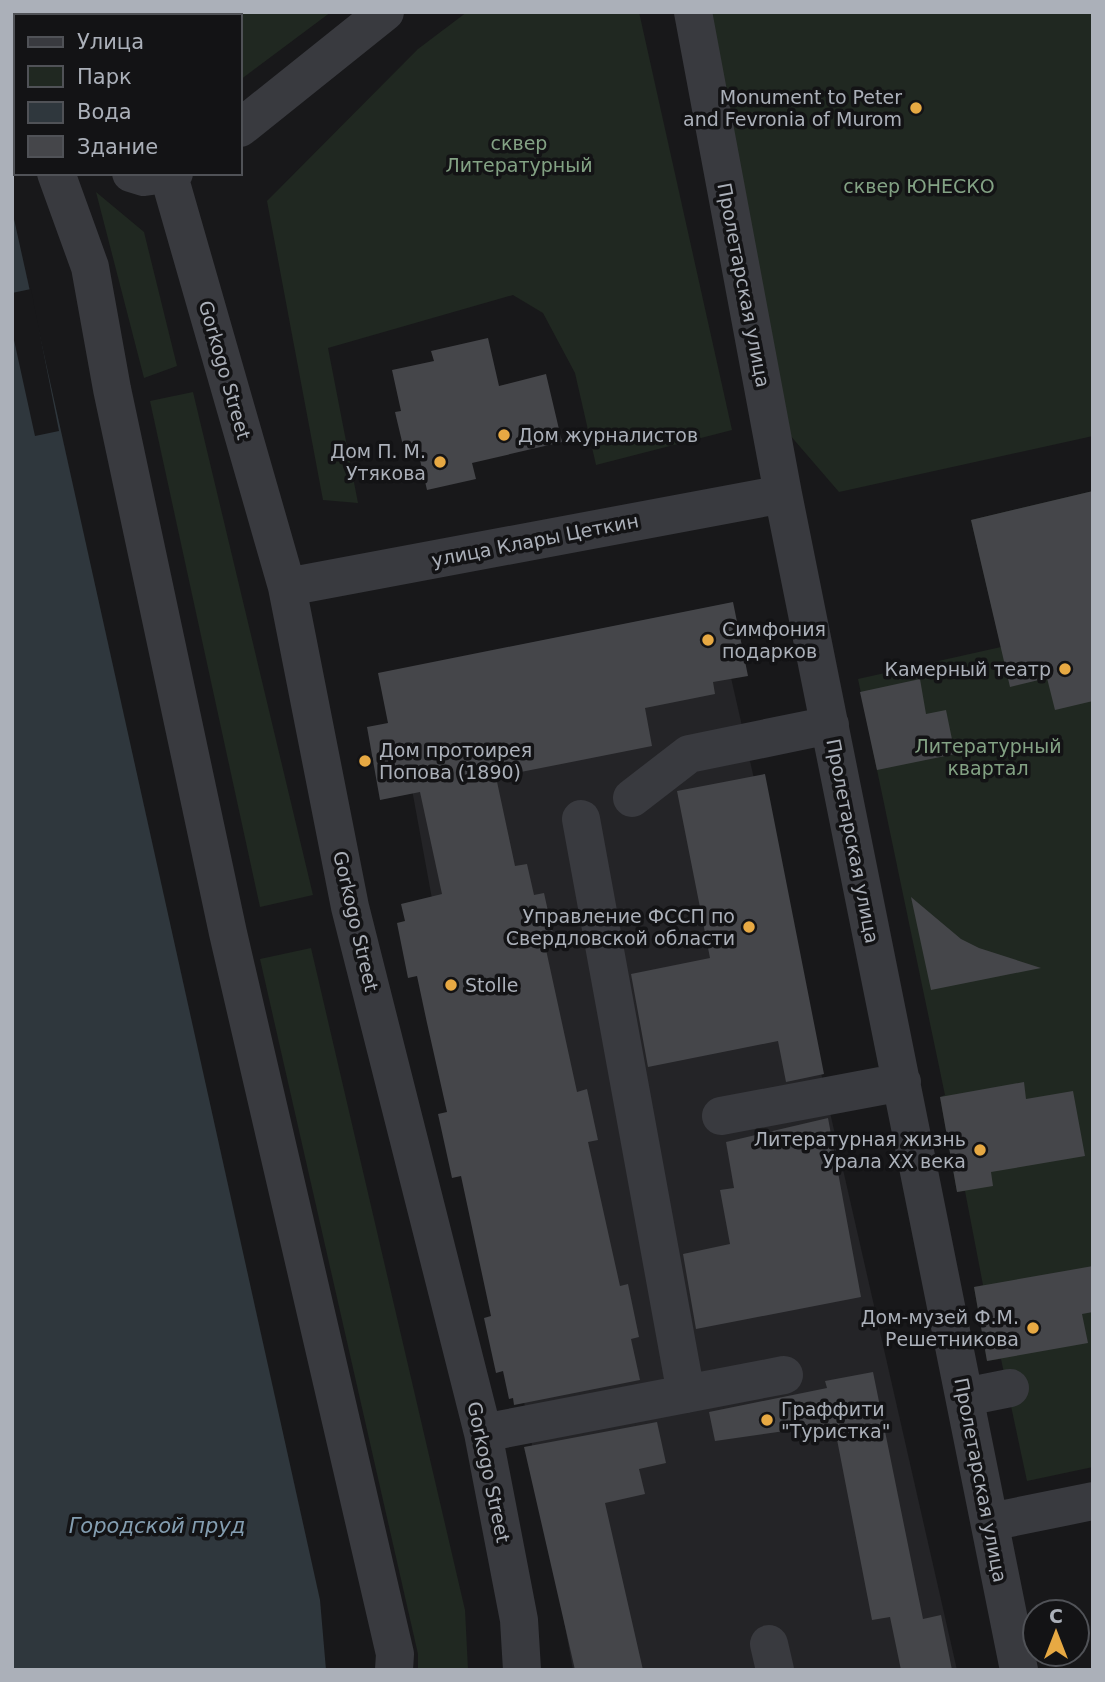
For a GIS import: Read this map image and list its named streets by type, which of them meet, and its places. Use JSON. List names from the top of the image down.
{
  "streets": {
    "street": ["Пролетарская улица", "Gorkogo Street", "улица Клары Цеткин"]
  },
  "crossings": [
    ["Пролетарская улица", "улица Клары Цеткин"],
    ["Gorkogo Street", "улица Клары Цеткин"]
  ],
  "water": ["Городской пруд"],
  "parks": ["сквер Литературный", "сквер ЮНЕСКО", "Литературный квартал"],
  "places": [
    "Monument to Peter and Fevronia of Murom",
    "Дом журналистов",
    "Дом П. М. Утякова",
    "Симфония подарков",
    "Камерный театр",
    "Дом протоирея Попова (1890)",
    "Управление ФССП по Свердловской области",
    "Stolle",
    "Литературная жизнь Урала XX века",
    "Дом-музей Ф.М. Решетникова",
    "Граффити \"Туристка\""
  ],
  "legend": [
    "Улица",
    "Парк",
    "Вода",
    "Здание"
  ],
  "north": "top"
}
